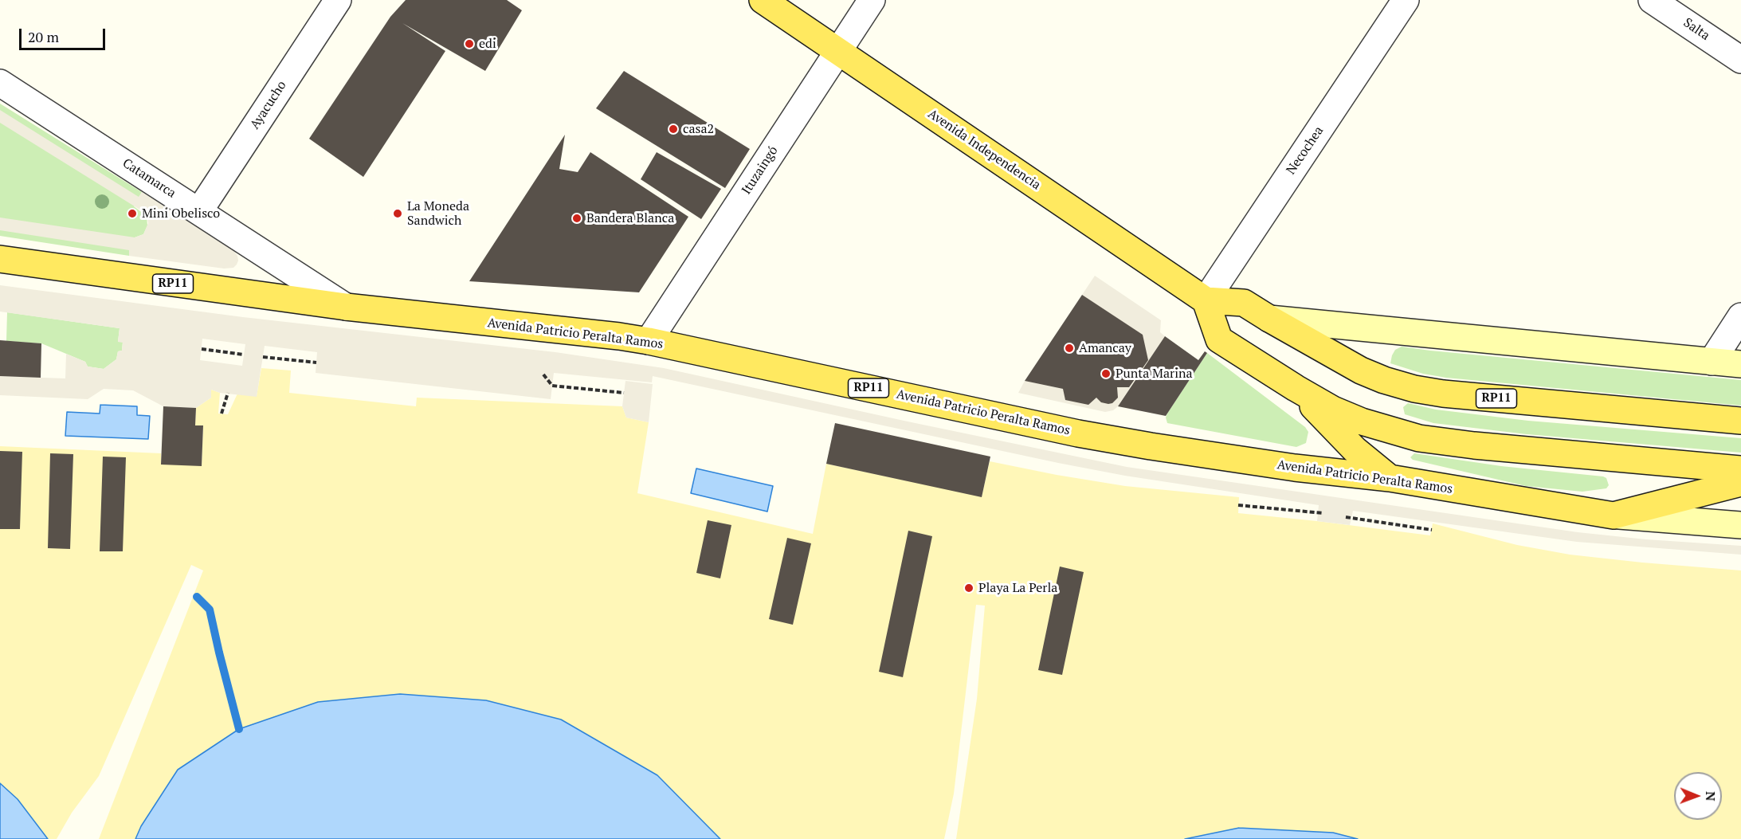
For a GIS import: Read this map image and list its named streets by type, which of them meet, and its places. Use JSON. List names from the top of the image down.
{
  "streets": {
    "main road": ["Avenida Independencia", "RP11", "Avenida Patricio Peralta Ramos"],
    "street": [
      "Salta",
      "Ayacucho",
      "Necochea",
      "Ituzaingó",
      "Catamarca"
    ]
  },
  "crossings": [
    ["Ayacucho", "Catamarca"],
    ["Avenida Independencia", "Necochea"],
    ["Avenida Independencia", "Ituzaingó"],
    ["Avenida Independencia", "RP11"],
    ["Necochea", "RP11"],
    ["Ituzaingó", "Avenida Patricio Peralta Ramos"],
    ["Catamarca", "Avenida Patricio Peralta Ramos"]
  ],
  "places": [
    "edi",
    "casa2",
    "Mini Obelisco",
    "La Moneda Sandwich",
    "Bandera Blanca",
    "Amancay",
    "Punta Marina",
    "Playa La Perla"
  ],
  "scale_bar": "20 m",
  "north": "right"
}
